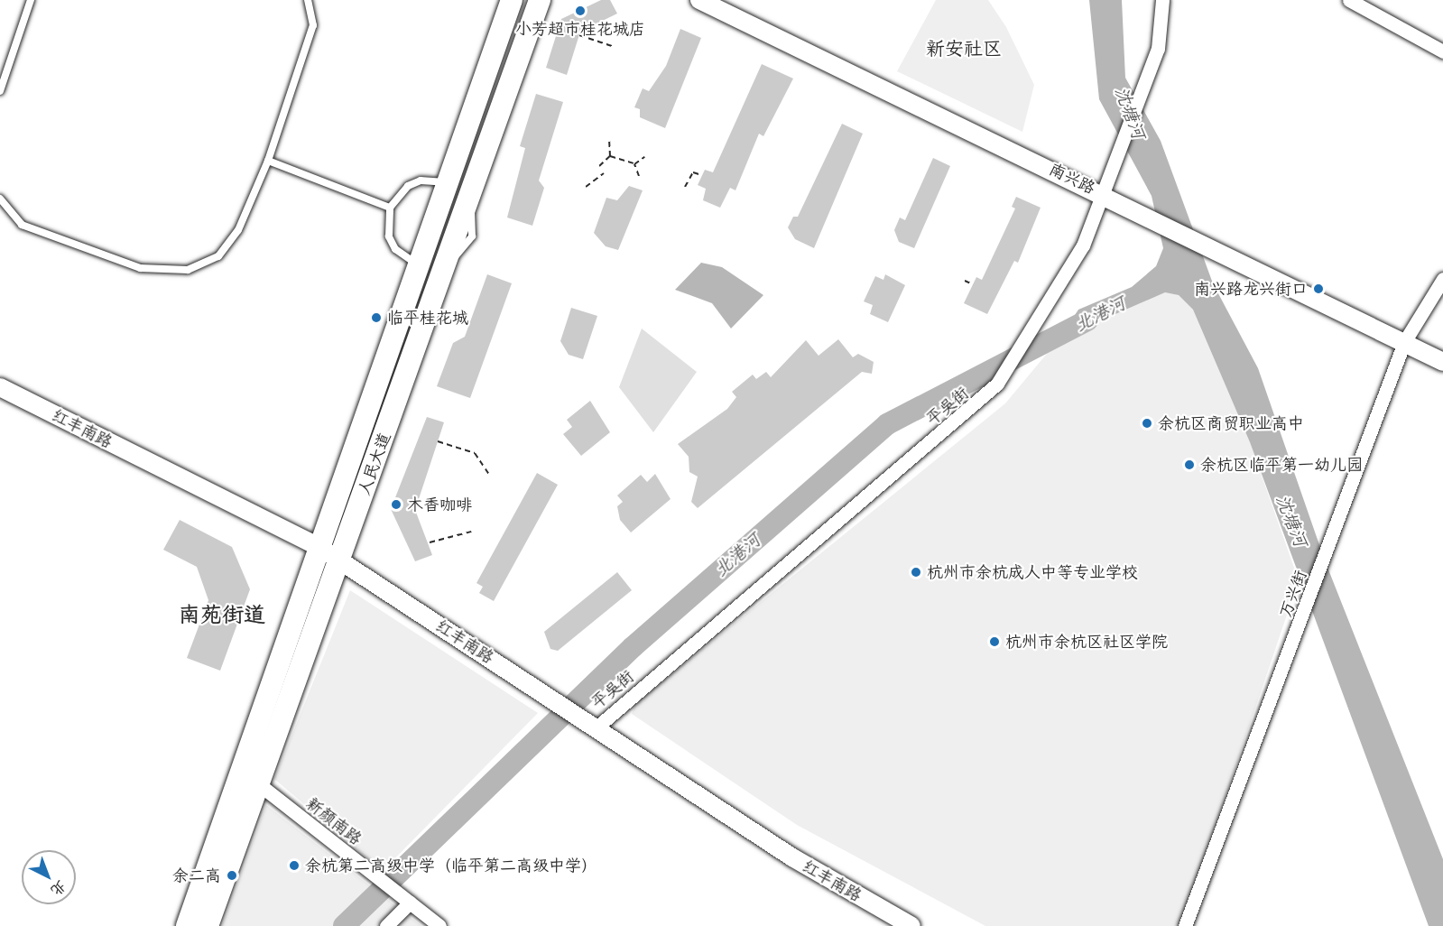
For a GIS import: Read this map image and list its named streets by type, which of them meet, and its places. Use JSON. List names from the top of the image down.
{
  "streets": {
    "main road": ["人民大道"],
    "street": [
      "南兴路",
      "平吴街",
      "红丰南路",
      "万兴街",
      "新颜南路"
    ]
  },
  "crossings": [
    ["南兴路", "平吴街"],
    ["南兴路", "万兴街"],
    ["平吴街", "红丰南路"],
    ["红丰南路", "人民大道"],
    ["人民大道", "新颜南路"]
  ],
  "districts": ["新安社区", "南苑街道"],
  "water": ["沈塘河", "北港河"],
  "places": [
    "小芳超市桂花城店",
    "南兴路龙兴街口",
    "临平桂花城",
    "余杭区商贸职业高中",
    "余杭区临平第一幼儿园",
    "木香咖啡",
    "杭州市余杭成人中等专业学校",
    "杭州市余杭区社区学院",
    "余杭第二高级中学（临平第二高级中学）",
    "余二高"
  ],
  "north": "bottom right"
}
